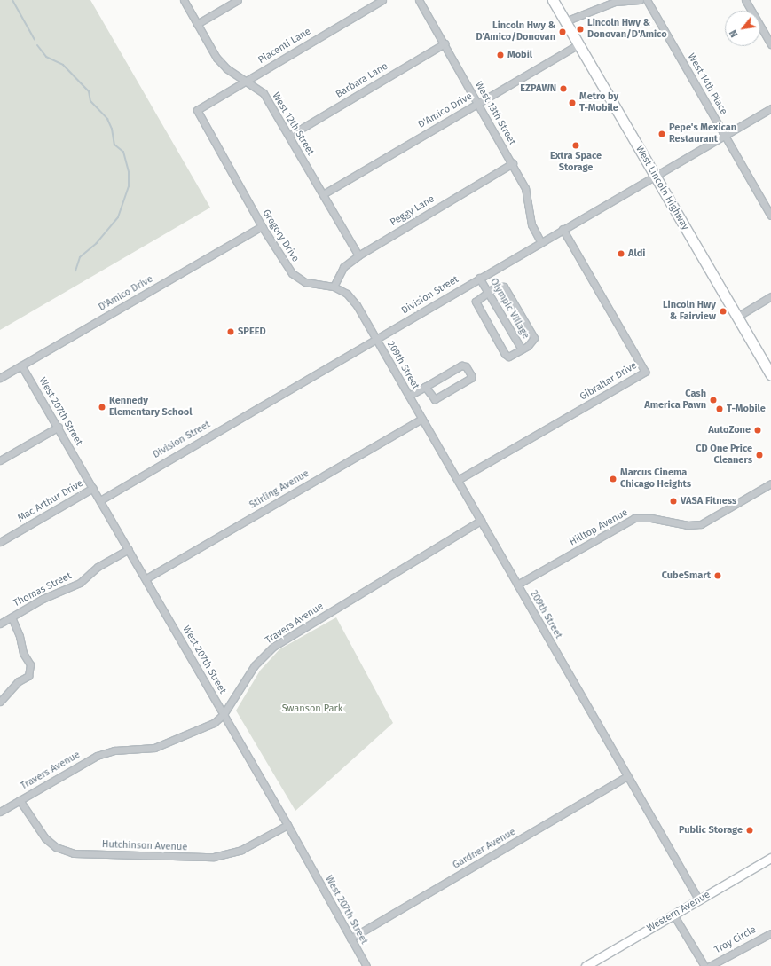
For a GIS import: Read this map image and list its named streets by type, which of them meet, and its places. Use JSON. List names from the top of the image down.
{
  "streets": {
    "main road": ["West Lincoln Highway", "Western Avenue"],
    "street": [
      "Piacenti Lane",
      "Barbara Lane",
      "West 14th Place",
      "D'Amico Drive",
      "West 13th Street",
      "West 12th Street",
      "Peggy Lane",
      "Gregory Drive",
      "Division Street",
      "Olympic Village",
      "209th Street",
      "Gibraltar Drive",
      "West 207th Street",
      "Stirling Avenue",
      "Mac Arthur Drive",
      "Hilltop Avenue",
      "Thomas Street",
      "Travers Avenue",
      "Hutchinson Avenue",
      "Gardner Avenue",
      "Troy Circle"
    ]
  },
  "crossings": [
    ["Piacenti Lane", "West 12th Street"],
    ["Piacenti Lane", "Gregory Drive"],
    ["Barbara Lane", "West 13th Street"],
    ["Barbara Lane", "West 12th Street"],
    ["West 14th Place", "Division Street"],
    ["D'Amico Drive", "West 13th Street"],
    ["D'Amico Drive", "West 12th Street"],
    ["D'Amico Drive", "West Lincoln Highway"],
    ["D'Amico Drive", "Gregory Drive"],
    ["D'Amico Drive", "West 207th Street"],
    ["West 13th Street", "Peggy Lane"],
    ["West 13th Street", "Division Street"],
    ["West 12th Street", "Peggy Lane"],
    ["West Lincoln Highway", "Division Street"],
    ["Peggy Lane", "Gregory Drive"],
    ["Gregory Drive", "Division Street"],
    ["Gregory Drive", "209th Street"],
    ["Division Street", "Olympic Village"],
    ["Division Street", "209th Street"],
    ["Division Street", "Gibraltar Drive"],
    ["Division Street", "West 207th Street"],
    ["209th Street", "Gibraltar Drive"],
    ["209th Street", "Stirling Avenue"],
    ["209th Street", "Hilltop Avenue"],
    ["209th Street", "Travers Avenue"],
    ["209th Street", "Gardner Avenue"],
    ["209th Street", "Western Avenue"],
    ["West 207th Street", "Stirling Avenue"],
    ["West 207th Street", "Mac Arthur Drive"],
    ["West 207th Street", "Thomas Street"],
    ["West 207th Street", "Travers Avenue"],
    ["West 207th Street", "Hutchinson Avenue"],
    ["West 207th Street", "Gardner Avenue"],
    ["Travers Avenue", "Hutchinson Avenue"]
  ],
  "parks": ["Swanson Park"],
  "places": [
    "Lincoln Hwy & Donovan/D'Amico",
    "Lincoln Hwy & D'Amico/Donovan",
    "Mobil",
    "EZPAWN",
    "Metro by T-Mobile",
    "Pepe's Mexican Restaurant",
    "Extra Space Storage",
    "Aldi",
    "Lincoln Hwy & Fairview",
    "SPEED",
    "Cash America Pawn",
    "Kennedy Elementary School",
    "T-Mobile",
    "AutoZone",
    "CD One Price Cleaners",
    "Marcus Cinema Chicago Heights",
    "VASA Fitness",
    "CubeSmart",
    "Public Storage"
  ],
  "north": "bottom left"
}
